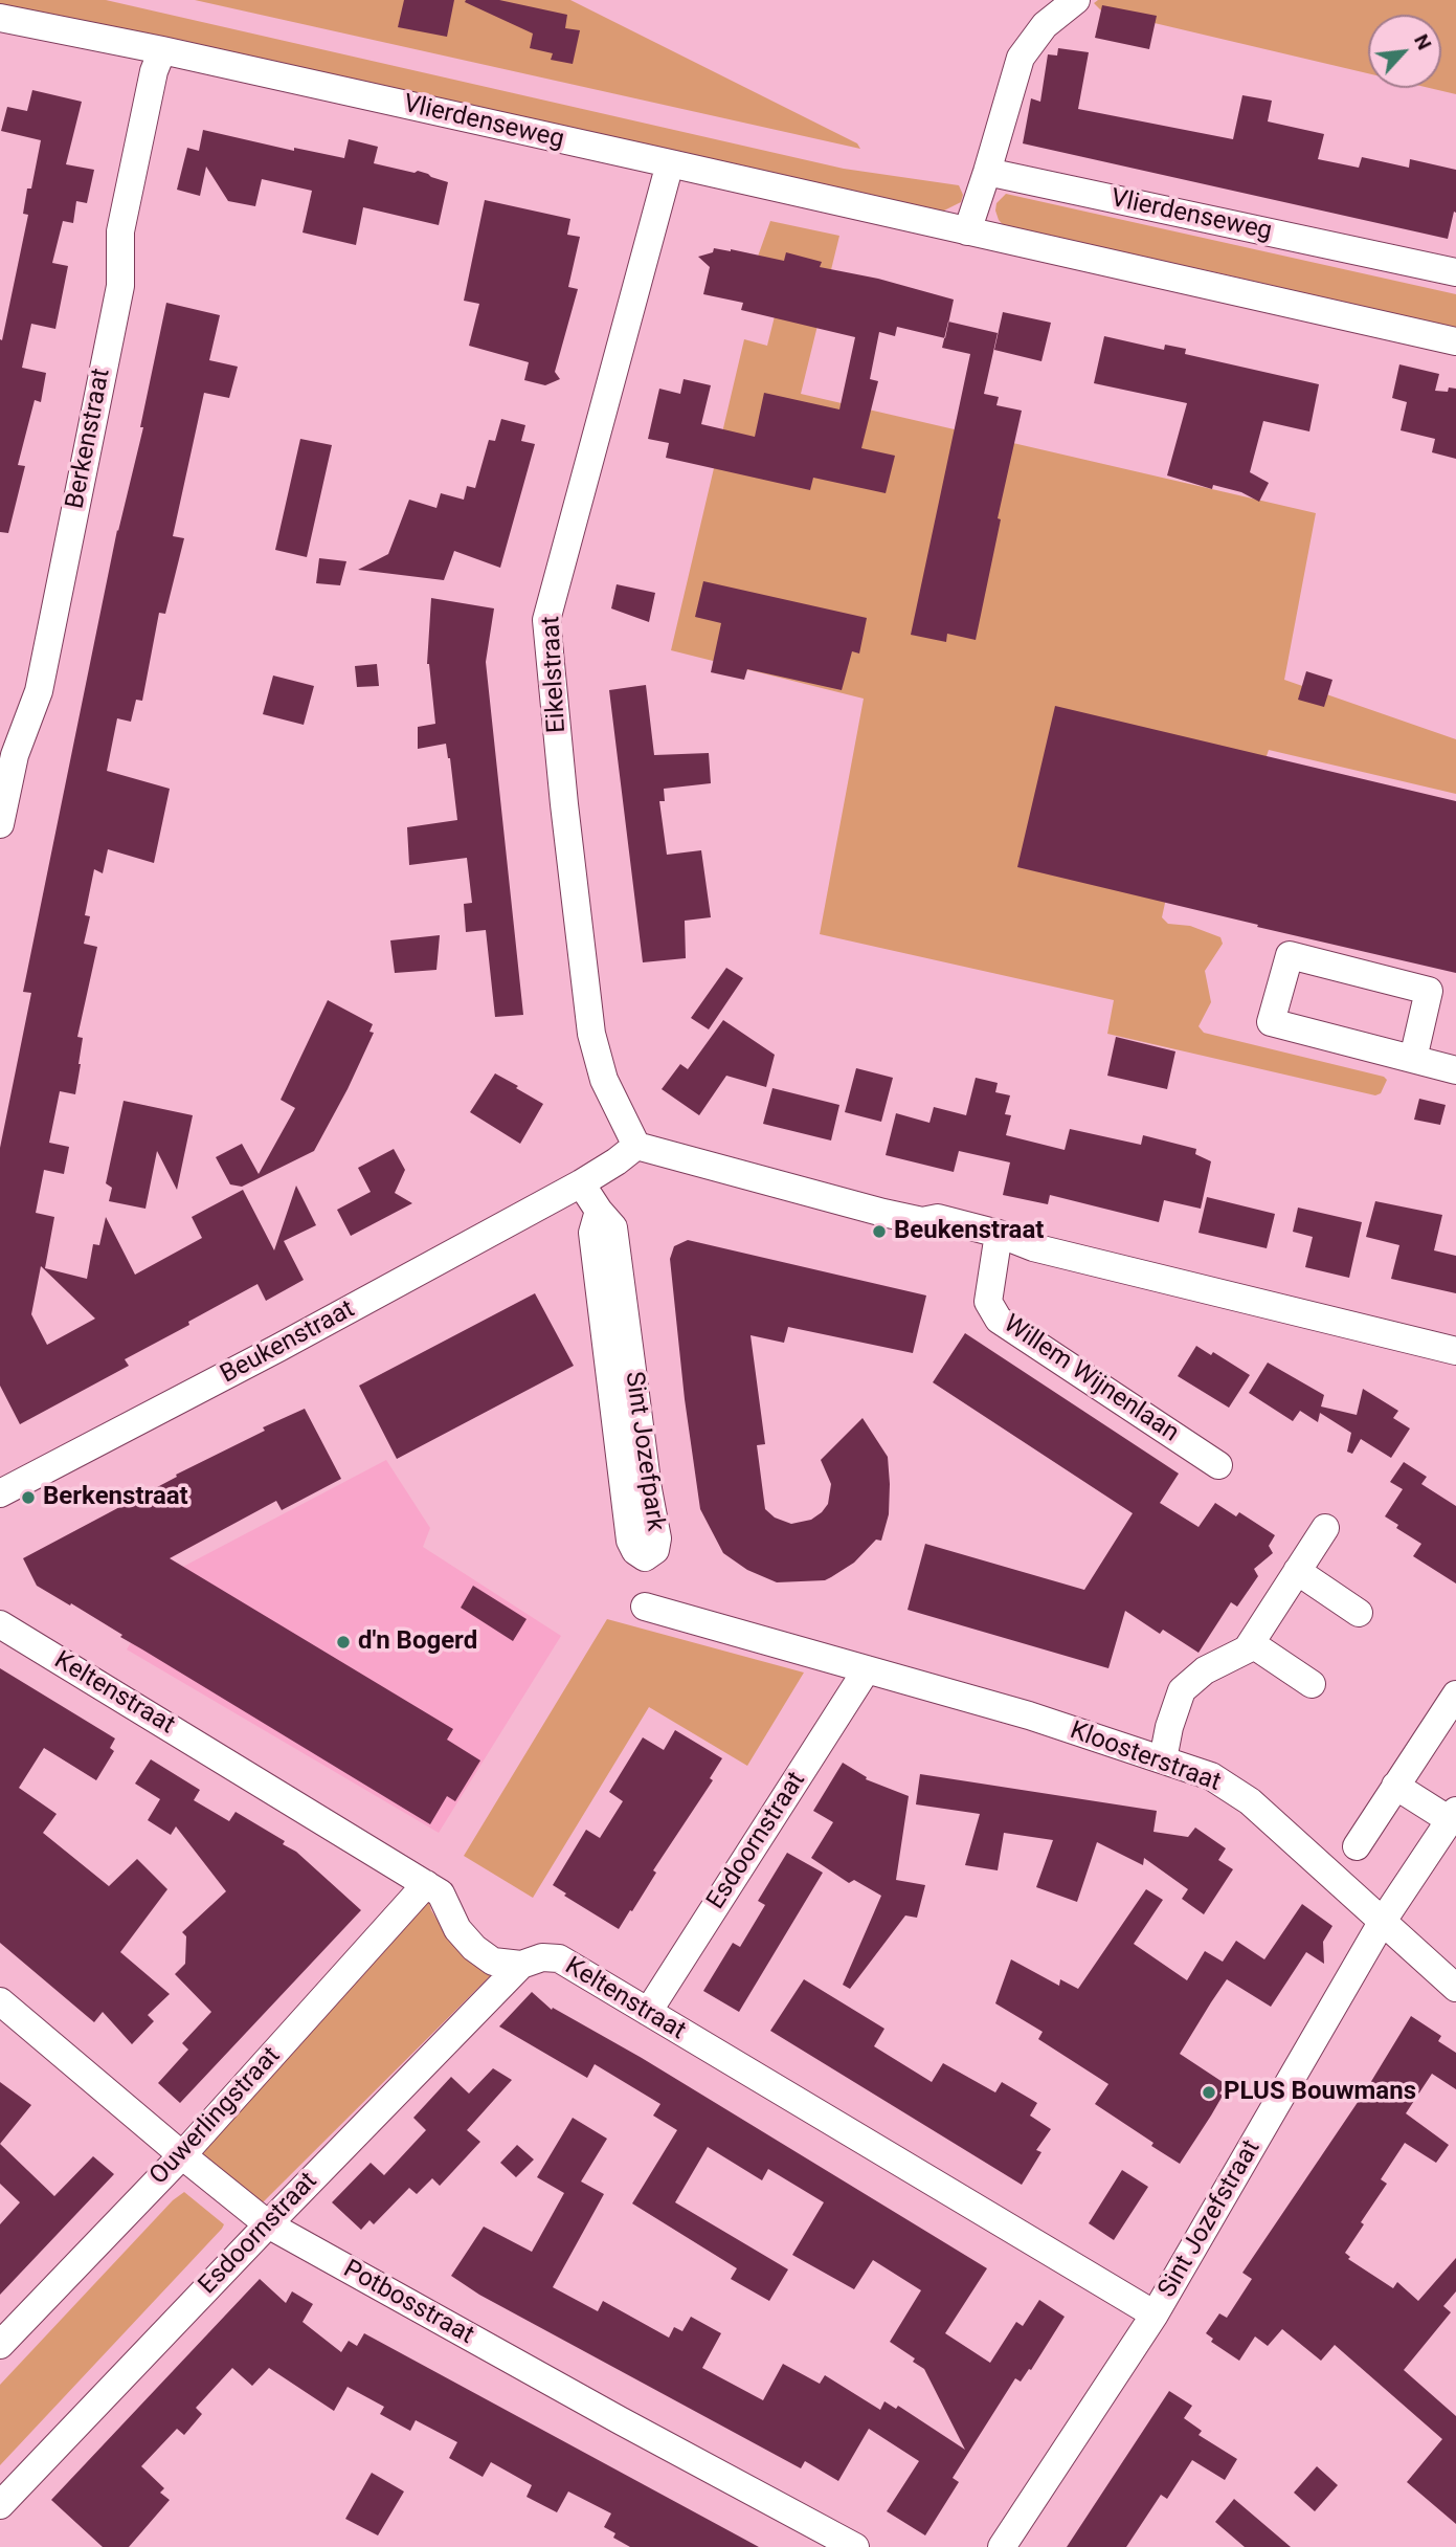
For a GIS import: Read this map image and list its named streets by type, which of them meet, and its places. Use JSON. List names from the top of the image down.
{
  "streets": {
    "street": [
      "Vlierdenseweg",
      "Berkenstraat",
      "Eikelstraat",
      "Beukenstraat",
      "Willem Wijnenlaan",
      "Sint Jozefpark",
      "Keltenstraat",
      "Kloosterstraat",
      "Esdoornstraat",
      "Ouwerlingstraat",
      "Sint Jozefstraat",
      "Potbosstraat"
    ]
  },
  "crossings": [
    ["Vlierdenseweg", "Berkenstraat"],
    ["Vlierdenseweg", "Eikelstraat"],
    ["Eikelstraat", "Beukenstraat"],
    ["Beukenstraat", "Sint Jozefpark"],
    ["Keltenstraat", "Esdoornstraat"],
    ["Keltenstraat", "Ouwerlingstraat"],
    ["Keltenstraat", "Sint Jozefstraat"],
    ["Kloosterstraat", "Esdoornstraat"],
    ["Kloosterstraat", "Sint Jozefstraat"],
    ["Esdoornstraat", "Potbosstraat"],
    ["Ouwerlingstraat", "Potbosstraat"]
  ],
  "places": [
    "Beukenstraat",
    "Berkenstraat",
    "d'n Bogerd",
    "PLUS Bouwmans"
  ],
  "north": "top right"
}
